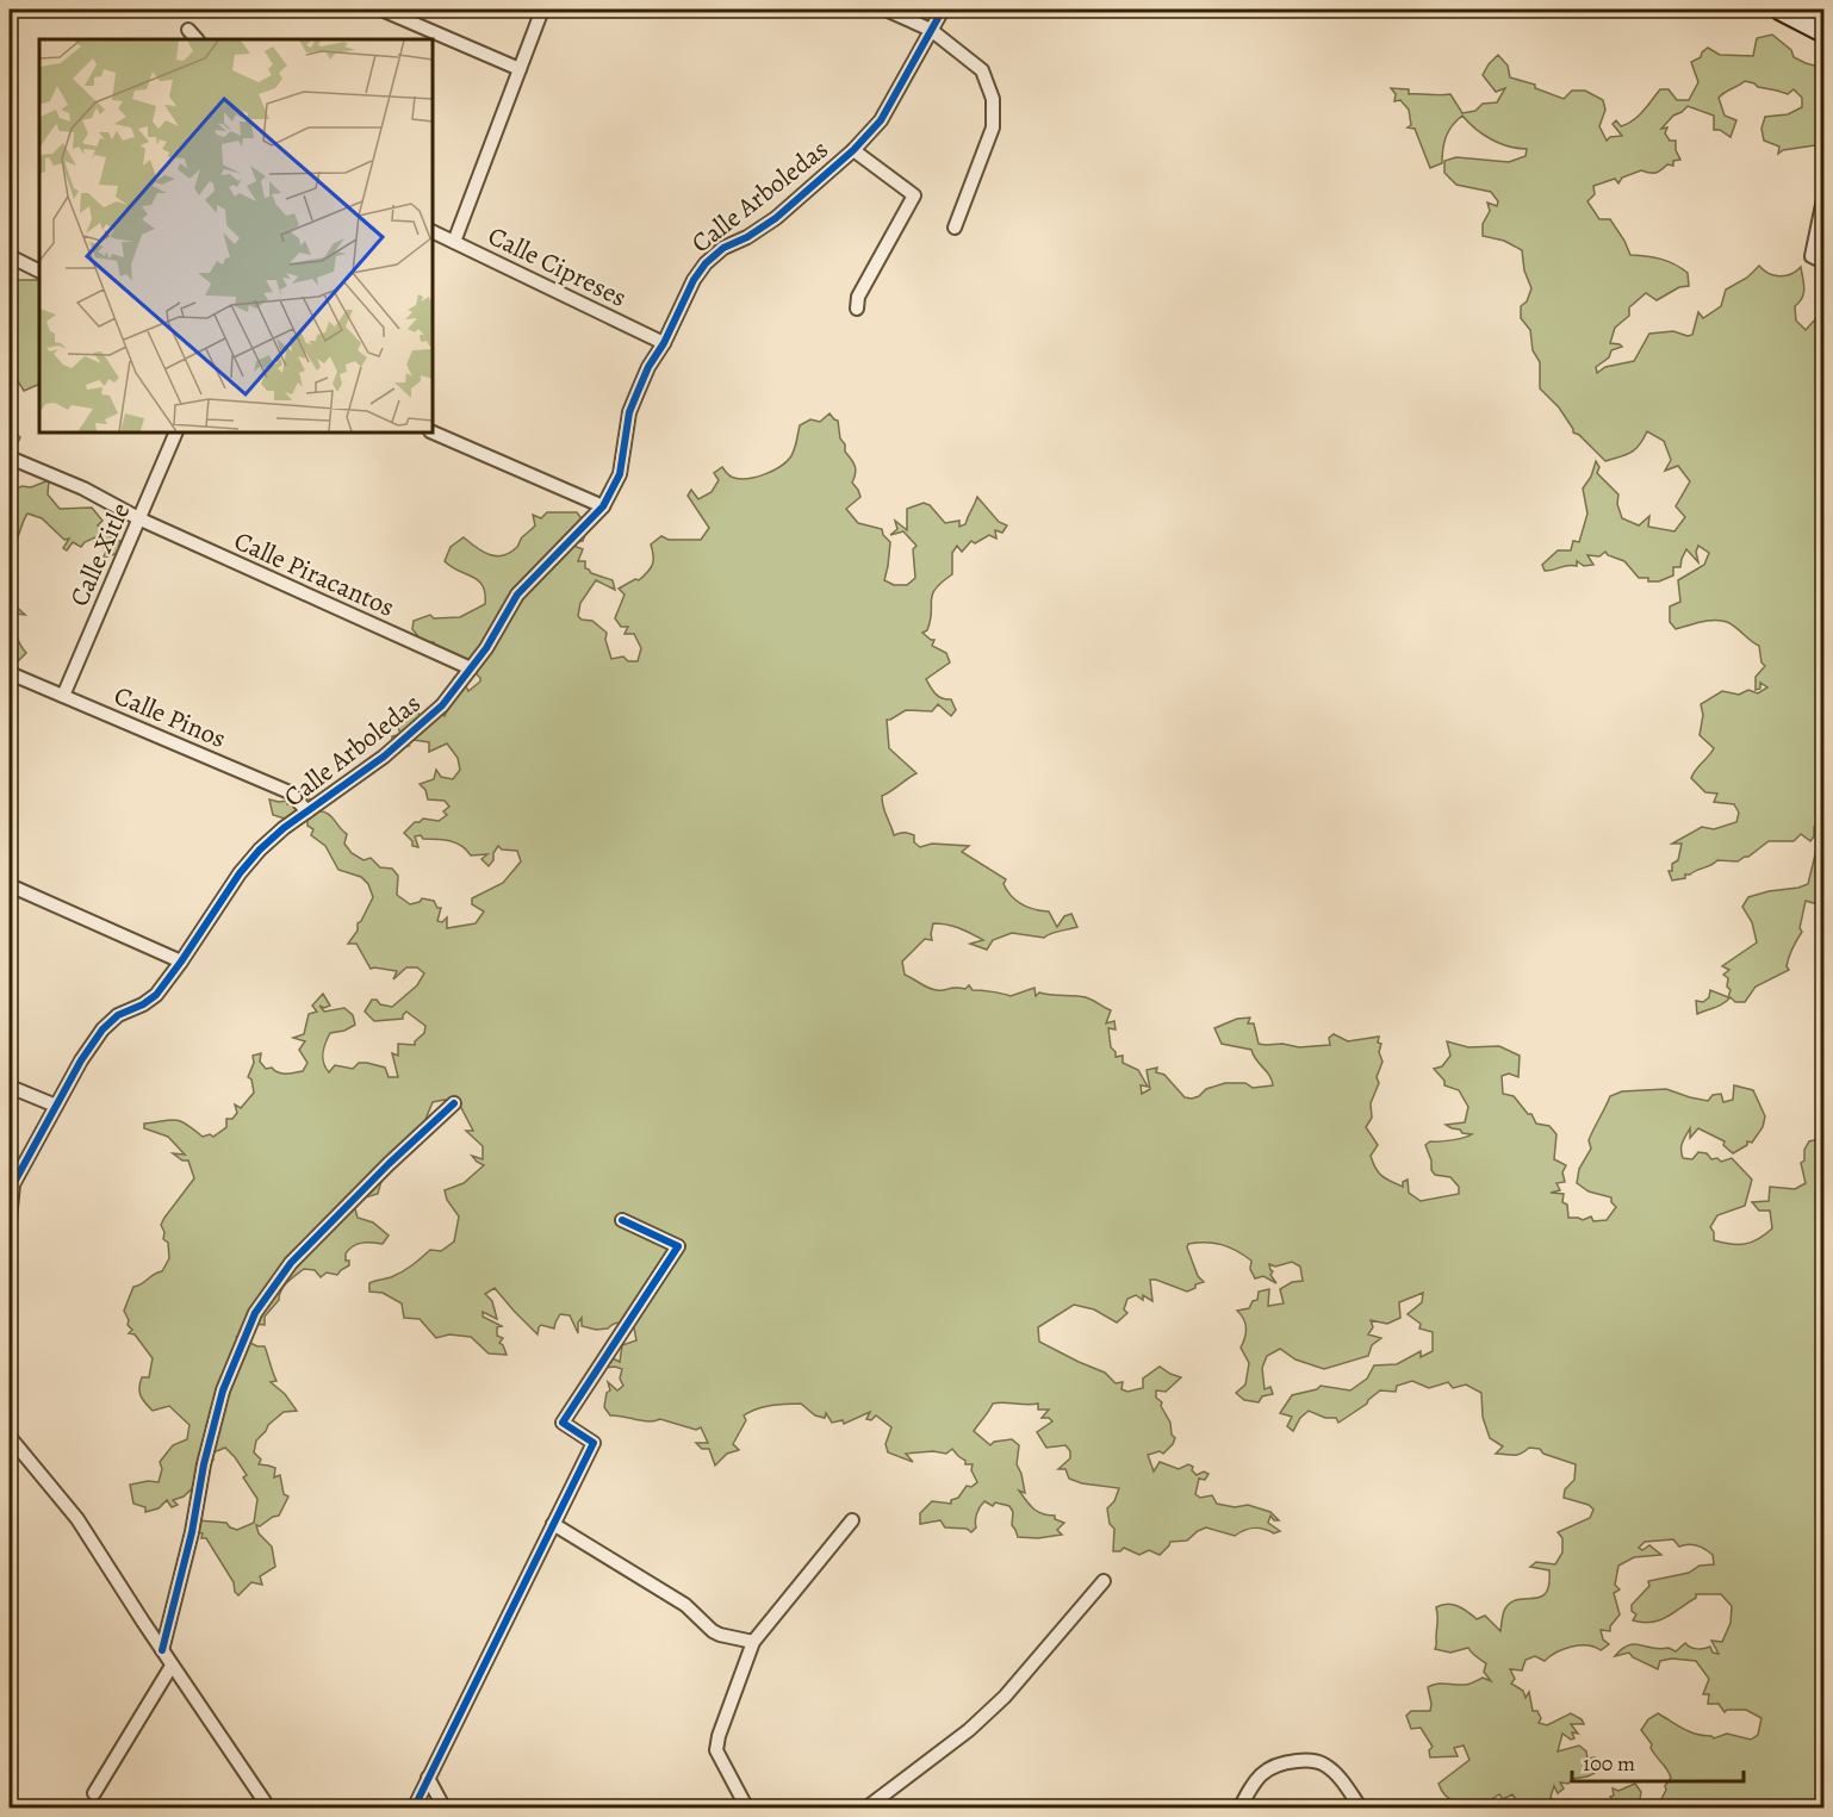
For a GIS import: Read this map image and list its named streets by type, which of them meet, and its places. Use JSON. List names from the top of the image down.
{
  "streets": {
    "street": [
      "Calle Arboledas",
      "Calle Cipreses",
      "Calle Xitle",
      "Calle Piracantos",
      "Calle Pinos"
    ]
  },
  "crossings": [
    ["Calle Arboledas", "Calle Cipreses"],
    ["Calle Arboledas", "Calle Piracantos"],
    ["Calle Arboledas", "Calle Pinos"],
    ["Calle Xitle", "Calle Piracantos"],
    ["Calle Xitle", "Calle Pinos"]
  ],
  "scale_bar": "100 m"
}
